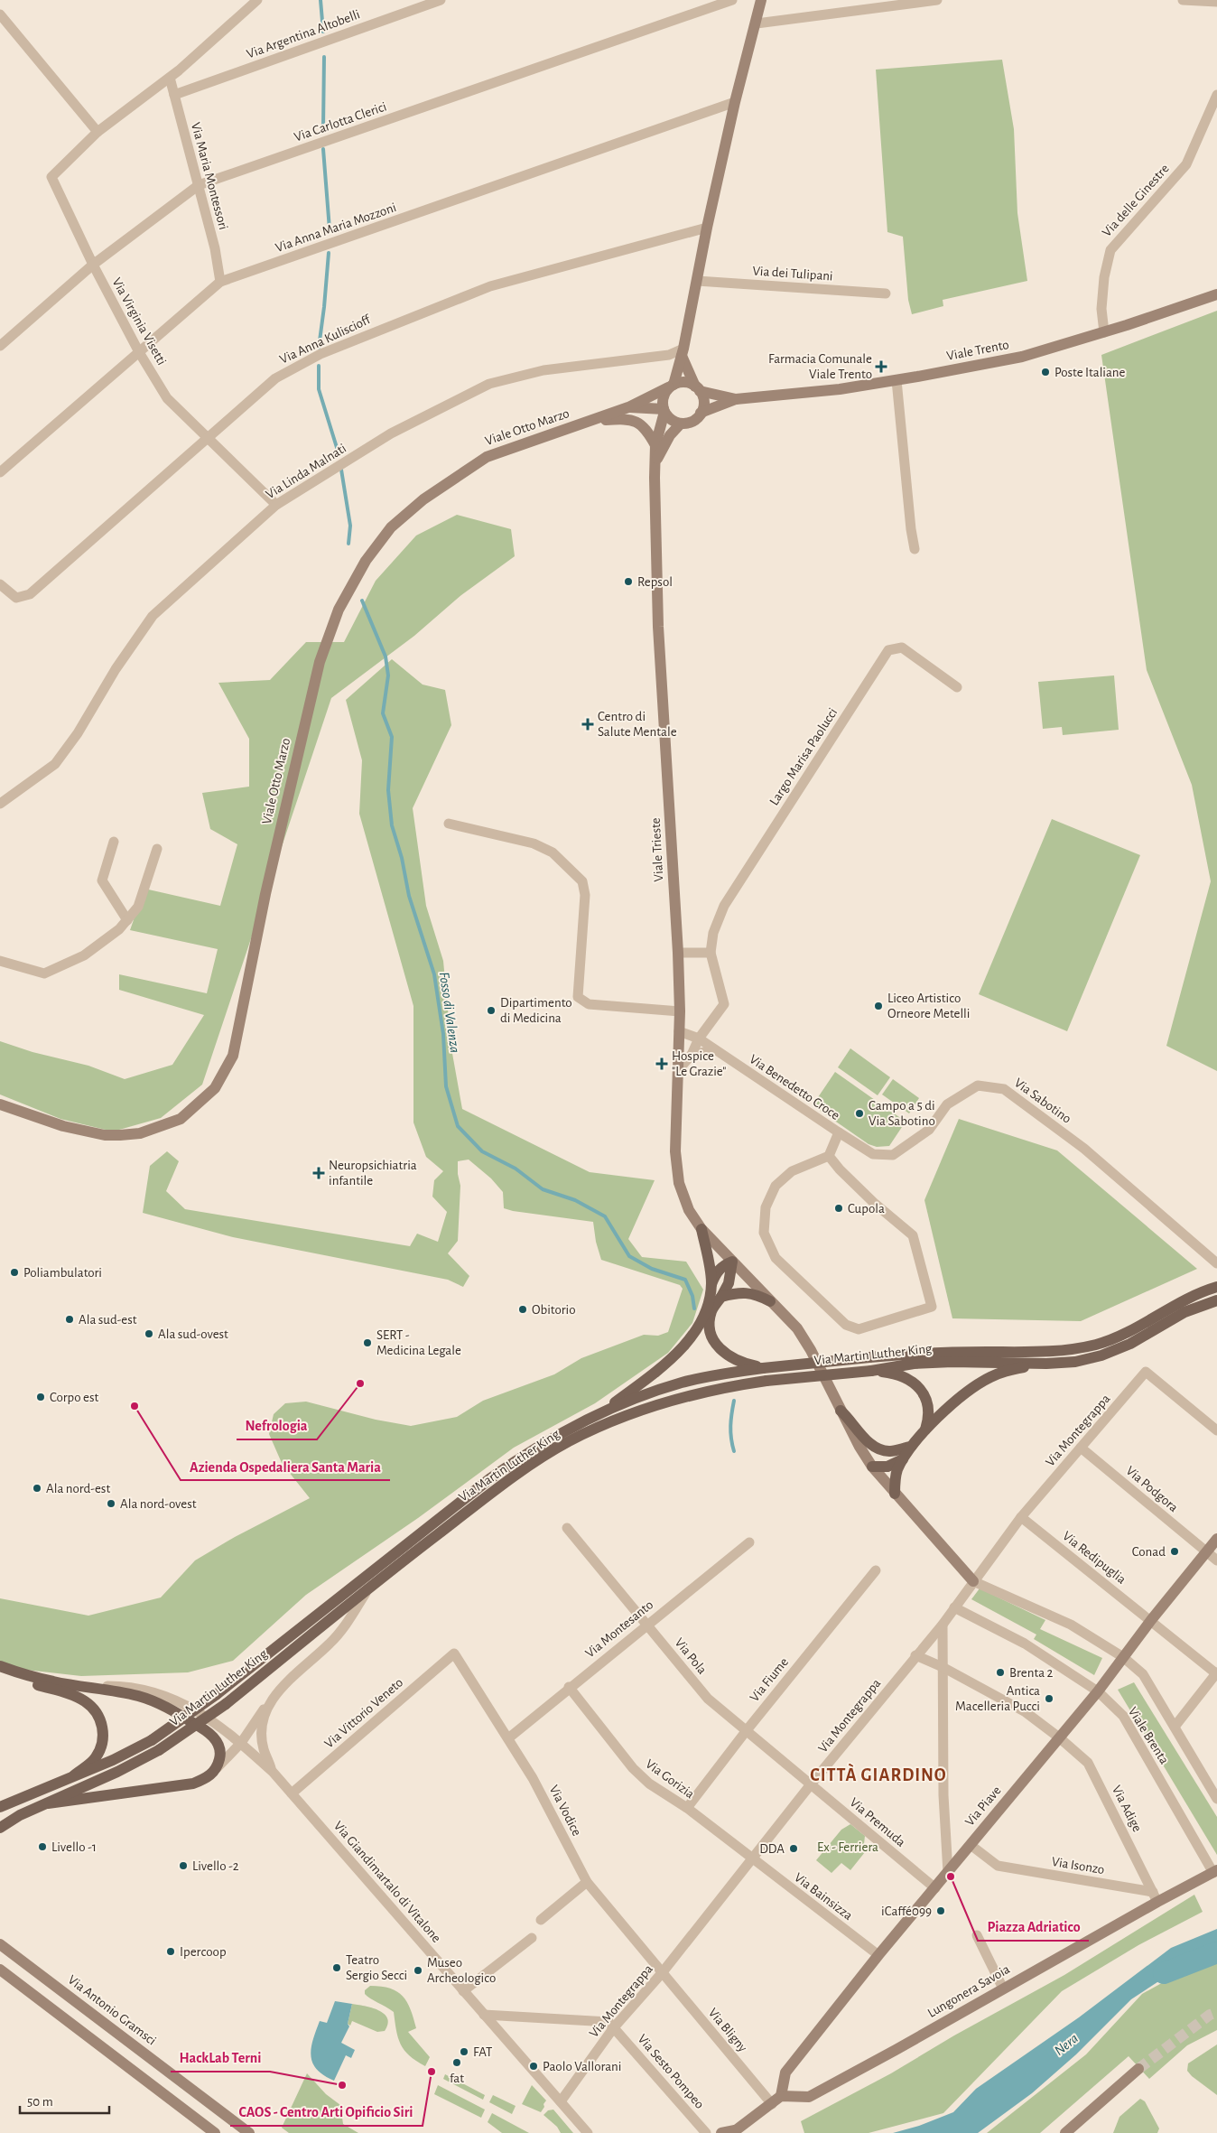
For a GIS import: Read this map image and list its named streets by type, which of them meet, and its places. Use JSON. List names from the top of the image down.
{
  "streets": {
    "main road": ["Via Martin Luther King"],
    "street": [
      "Via Argentina Altobelli",
      "Via Carlotta Clerici",
      "Via Maria Montessori",
      "Via delle Ginestre",
      "Via Anna Maria Mozzoni",
      "Via dei Tulipani",
      "Via Virginia Visetti",
      "Via Anna Kuliscioff",
      "Viale Trento",
      "Viale Otto Marzo",
      "Via Linda Malnati",
      "Largo Marisa Paolucci",
      "Viale Trieste",
      "Via Benedetto Croce",
      "Via Sabotino",
      "Via Montegrappa",
      "Via Podgora",
      "Via Redipuglia",
      "Via Montesanto",
      "Via Pola",
      "Via Fiume",
      "Via Vittorio Veneto",
      "Viale Brenta",
      "Via Gorizia",
      "Via Piave",
      "Via Adige",
      "Via Vodice",
      "Via Premuda",
      "Via Isonzo",
      "Via Giandimartalo di Vitalone",
      "Via Bainsizza",
      "Lungonera Savoia",
      "Via Antonio Gramsci",
      "Via Bligny",
      "Via Sesto Pompeo"
    ]
  },
  "crossings": [
    ["Via Argentina Altobelli", "Via Maria Montessori"],
    ["Via Carlotta Clerici", "Via Maria Montessori"],
    ["Via Carlotta Clerici", "Via Virginia Visetti"],
    ["Via Maria Montessori", "Via Anna Maria Mozzoni"],
    ["Via Maria Montessori", "Via Virginia Visetti"],
    ["Via delle Ginestre", "Viale Trento"],
    ["Via Anna Maria Mozzoni", "Via Virginia Visetti"],
    ["Via Virginia Visetti", "Via Anna Kuliscioff"],
    ["Via Virginia Visetti", "Via Linda Malnati"],
    ["Viale Trento", "Viale Otto Marzo"],
    ["Viale Trento", "Viale Trieste"],
    ["Viale Otto Marzo", "Viale Trieste"],
    ["Largo Marisa Paolucci", "Via Benedetto Croce"],
    ["Viale Trieste", "Via Benedetto Croce"],
    ["Viale Trieste", "Via Montegrappa"],
    ["Viale Trieste", "Viale Brenta"],
    ["Via Benedetto Croce", "Via Sabotino"],
    ["Via Martin Luther King", "Via Giandimartalo di Vitalone"],
    ["Via Montegrappa", "Via Podgora"],
    ["Via Montegrappa", "Via Redipuglia"],
    ["Via Montegrappa", "Via Pola"],
    ["Via Montegrappa", "Viale Brenta"],
    ["Via Montegrappa", "Via Gorizia"],
    ["Via Montegrappa", "Via Adige"],
    ["Via Montegrappa", "Via Vodice"],
    ["Via Montegrappa", "Via Premuda"],
    ["Via Montegrappa", "Via Giandimartalo di Vitalone"],
    ["Via Montegrappa", "Via Bainsizza"],
    ["Via Montegrappa", "Via Bligny"],
    ["Via Montegrappa", "Via Sesto Pompeo"],
    ["Via Podgora", "Via Piave"],
    ["Via Redipuglia", "Via Piave"],
    ["Via Montesanto", "Via Pola"],
    ["Via Montesanto", "Via Gorizia"],
    ["Via Montesanto", "Via Vodice"],
    ["Via Pola", "Via Fiume"],
    ["Via Pola", "Via Premuda"],
    ["Via Fiume", "Via Gorizia"],
    ["Via Vittorio Veneto", "Via Vodice"],
    ["Via Vittorio Veneto", "Via Giandimartalo di Vitalone"],
    ["Viale Brenta", "Via Piave"],
    ["Viale Brenta", "Lungonera Savoia"],
    ["Via Gorizia", "Via Bainsizza"],
    ["Via Piave", "Via Adige"],
    ["Via Piave", "Via Premuda"],
    ["Via Piave", "Via Isonzo"],
    ["Via Piave", "Via Bainsizza"],
    ["Via Piave", "Lungonera Savoia"],
    ["Via Adige", "Via Isonzo"],
    ["Via Adige", "Lungonera Savoia"],
    ["Via Vodice", "Via Bligny"],
    ["Via Isonzo", "Lungonera Savoia"]
  ],
  "districts": ["CITTÀ GIARDINO"],
  "water": ["Fosso di Valenza", "Nera"],
  "parks": ["Ex - Ferriera"],
  "places": {
    "health": [
      "Farmacia Comunale Viale Trento",
      "Centro di Salute Mentale",
      "Hospice \"Le Grazie\"",
      "Neuropsichiatria infantile"
    ],
    "other": [
      "Poste Italiane",
      "Repsol",
      "Liceo Artistico Orneore Metelli",
      "Dipartimento di Medicina",
      "Campo a 5 di Via Sabotino",
      "Cupola",
      "Poliambulatori",
      "Obitorio",
      "Ala sud-est",
      "Ala sud-ovest",
      "SERT - Medicina Legale",
      "Nefrologia",
      "Corpo est",
      "Azienda Ospedaliera Santa Maria",
      "Ala nord-est",
      "Ala nord-ovest",
      "Conad",
      "Brenta 2",
      "Antica Macelleria Pucci",
      "Livello -1",
      "DDA",
      "Livello -2",
      "Piazza Adriatico",
      "iCaffé099",
      "Ipercoop",
      "Teatro Sergio Secci",
      "Museo Archeologico",
      "FAT",
      "fat",
      "Paolo Vallorani",
      "CAOS - Centro Arti Opificio Siri",
      "HackLab Terni"
    ]
  },
  "scale_bar": "50 m"
}
